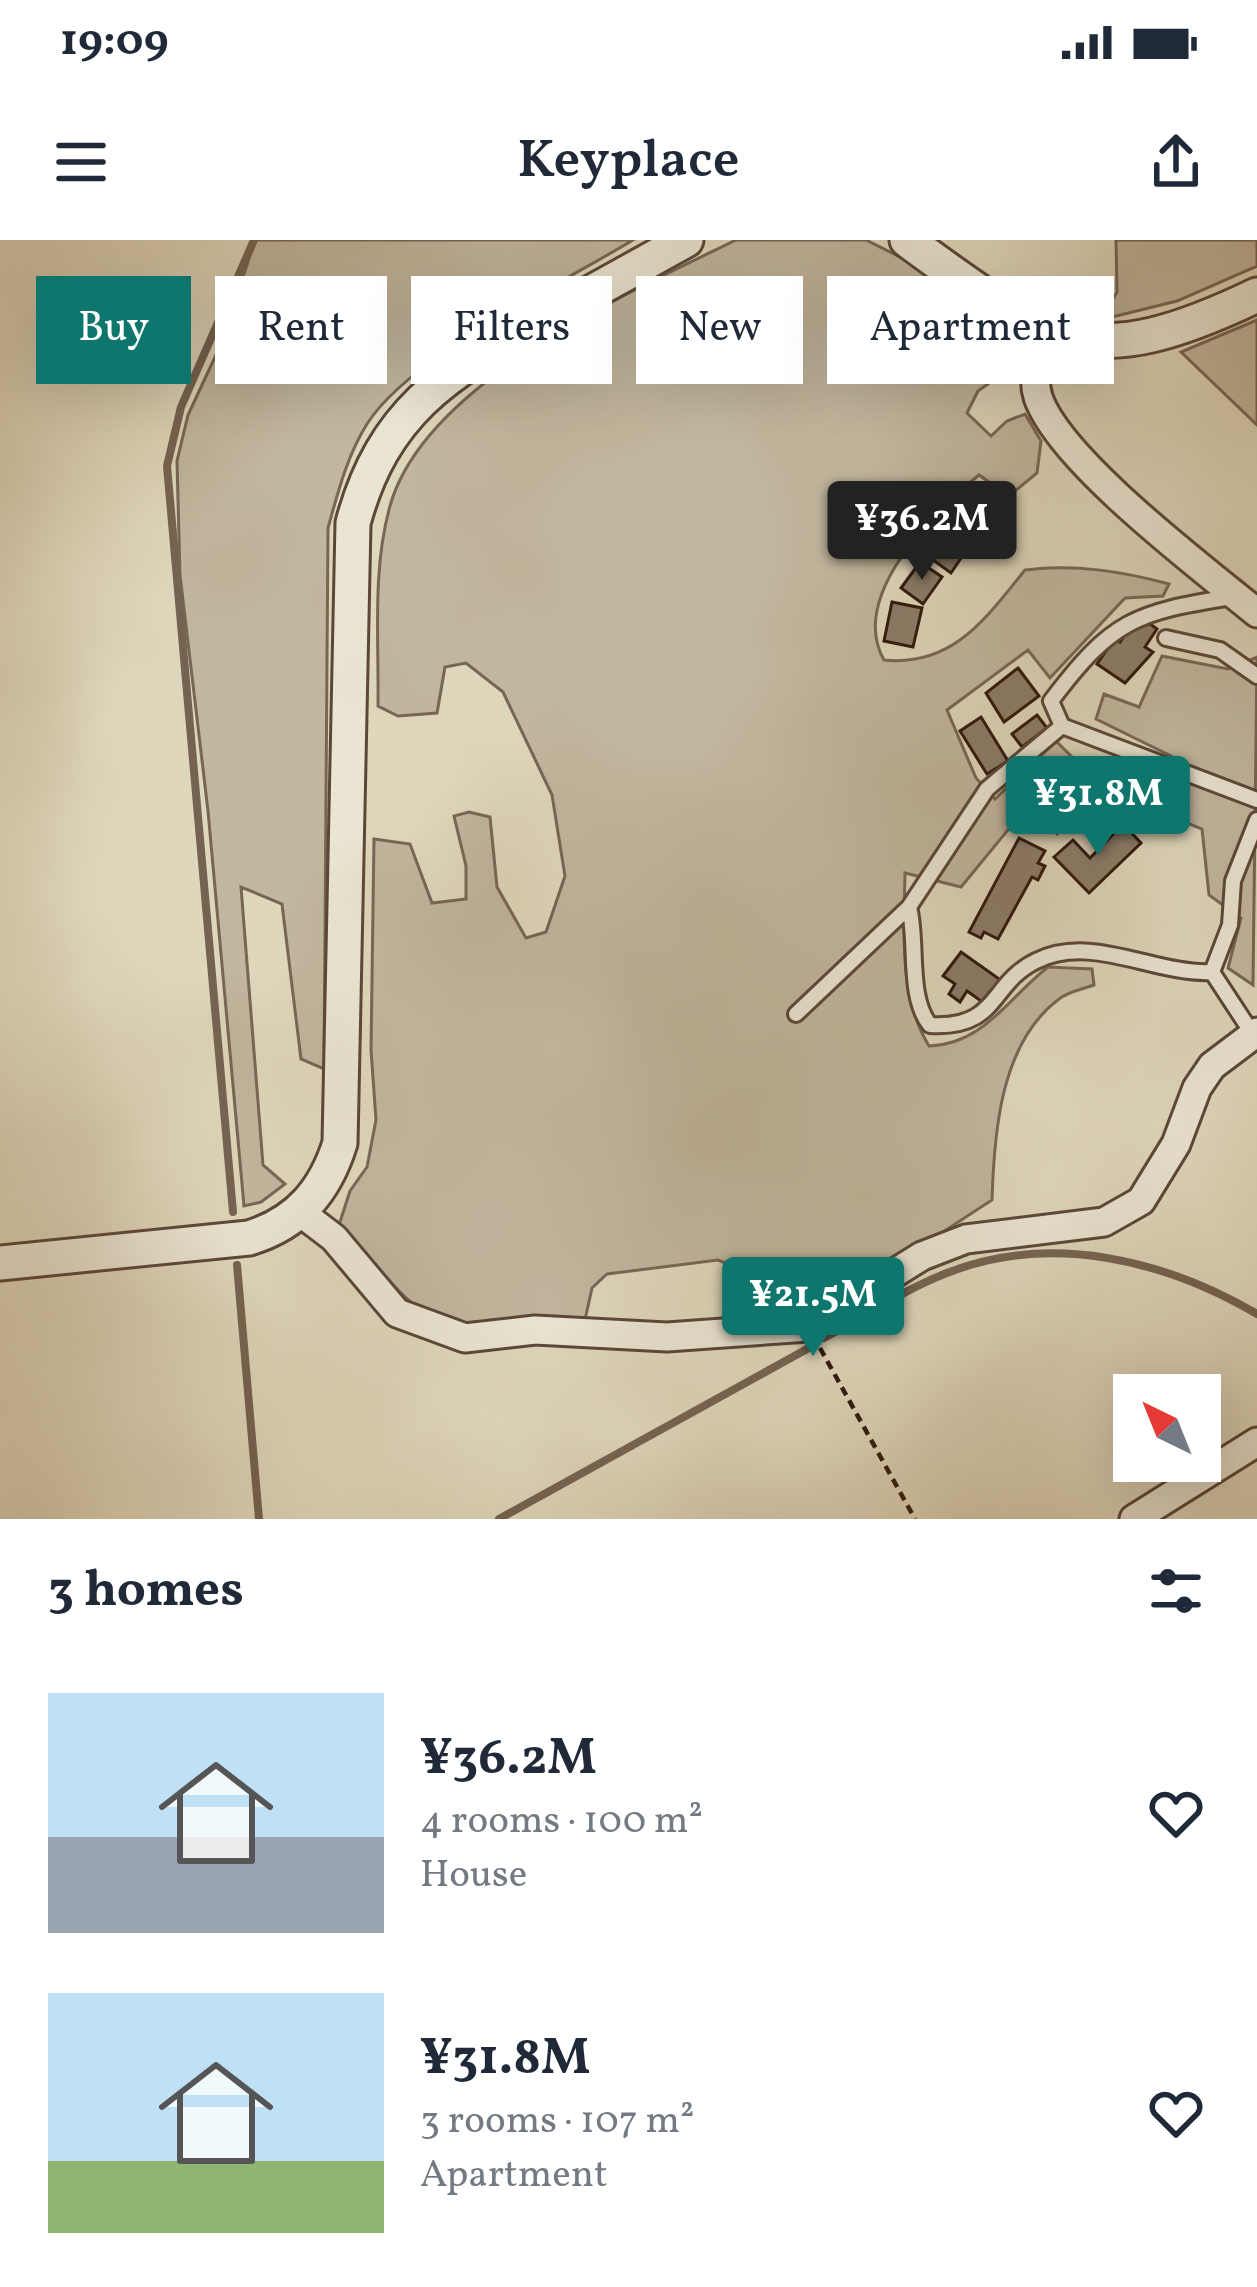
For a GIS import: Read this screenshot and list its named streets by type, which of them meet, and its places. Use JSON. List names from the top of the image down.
{
  "north": "top left",
  "page": {
    "status": "19:09",
    "header": "Keyplace",
    "chip": [
      "Buy",
      "Rent",
      "Filters",
      "New",
      "Apartment"
    ],
    "price": ["¥36.2M", "¥31.8M", "¥21.5M"],
    "heading": "3 homes",
    "list": [
      {
        "name": "¥36.2M",
        "note": "4 rooms · 100 m² · House"
      },
      {
        "name": "¥31.8M",
        "note": "3 rooms · 107 m² · Apartment"
      }
    ]
  }
}
